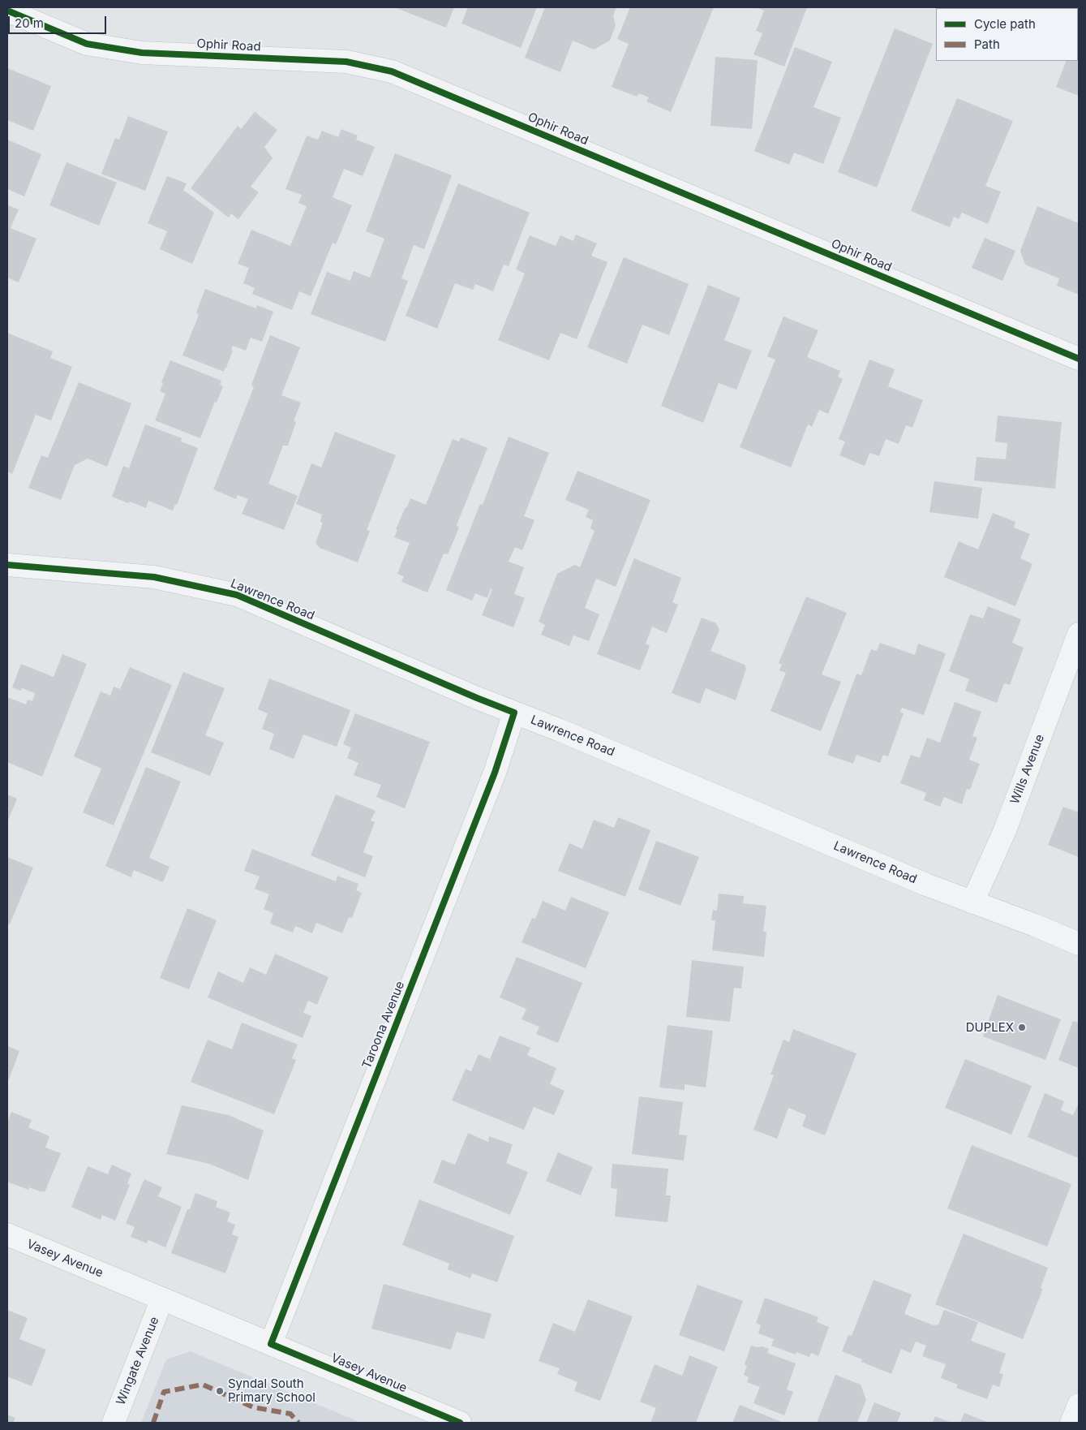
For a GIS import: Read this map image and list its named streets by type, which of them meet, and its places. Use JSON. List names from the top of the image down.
{
  "streets": {
    "street": [
      "Ophir Road",
      "Lawrence Road",
      "Wills Avenue",
      "Taroona Avenue",
      "Vasey Avenue",
      "Wingate Avenue"
    ]
  },
  "crossings": [
    ["Lawrence Road", "Wills Avenue"],
    ["Lawrence Road", "Taroona Avenue"],
    ["Taroona Avenue", "Vasey Avenue"],
    ["Vasey Avenue", "Wingate Avenue"]
  ],
  "places": ["DUPLEX", "Syndal South Primary School"],
  "legend": ["Cycle path", "Path"],
  "scale_bar": "20 m"
}
